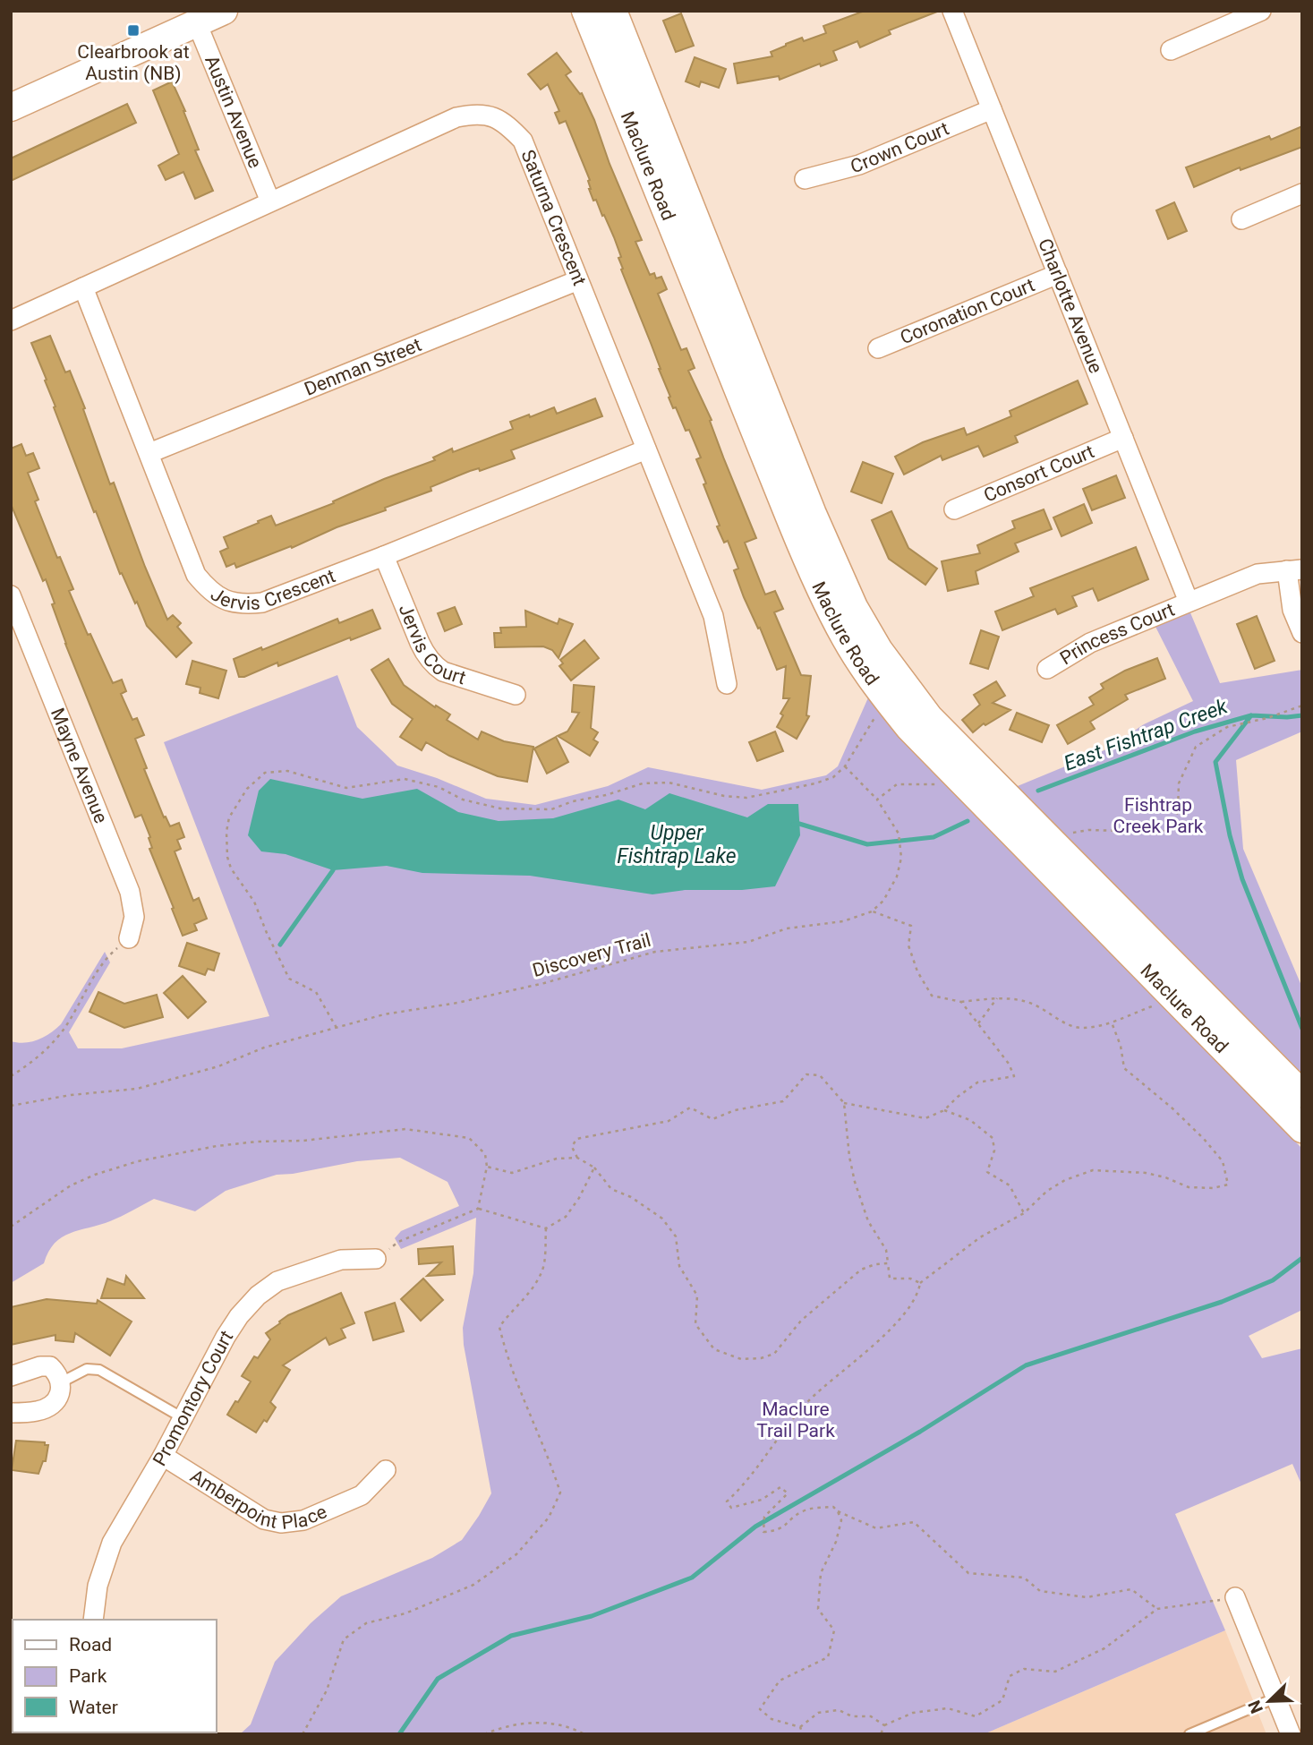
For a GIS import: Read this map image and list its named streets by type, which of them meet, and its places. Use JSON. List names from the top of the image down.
{
  "streets": {
    "main road": ["Maclure Road"],
    "street": [
      "Austin Avenue",
      "Crown Court",
      "Saturna Crescent",
      "Charlotte Avenue",
      "Coronation Court",
      "Denman Street",
      "Consort Court",
      "Jervis Crescent",
      "Princess Court",
      "Jervis Court",
      "Mayne Avenue",
      "Promontory Court",
      "Amberpoint Place"
    ],
    "path": ["Discovery Trail"]
  },
  "crossings": [
    ["Austin Avenue", "Saturna Crescent"],
    ["Crown Court", "Charlotte Avenue"],
    ["Saturna Crescent", "Denman Street"],
    ["Saturna Crescent", "Jervis Crescent"],
    ["Charlotte Avenue", "Coronation Court"],
    ["Charlotte Avenue", "Consort Court"],
    ["Charlotte Avenue", "Princess Court"],
    ["Denman Street", "Jervis Crescent"],
    ["Jervis Crescent", "Jervis Court"],
    ["Promontory Court", "Amberpoint Place"]
  ],
  "water": ["East Fishtrap Creek", "Upper Fishtrap Lake"],
  "parks": ["Fishtrap Creek Park", "Maclure Trail Park"],
  "places": {
    "transit": ["Clearbrook at Austin (NB)"]
  },
  "legend": ["Road", "Park", "Water"],
  "north": "bottom left"
}
